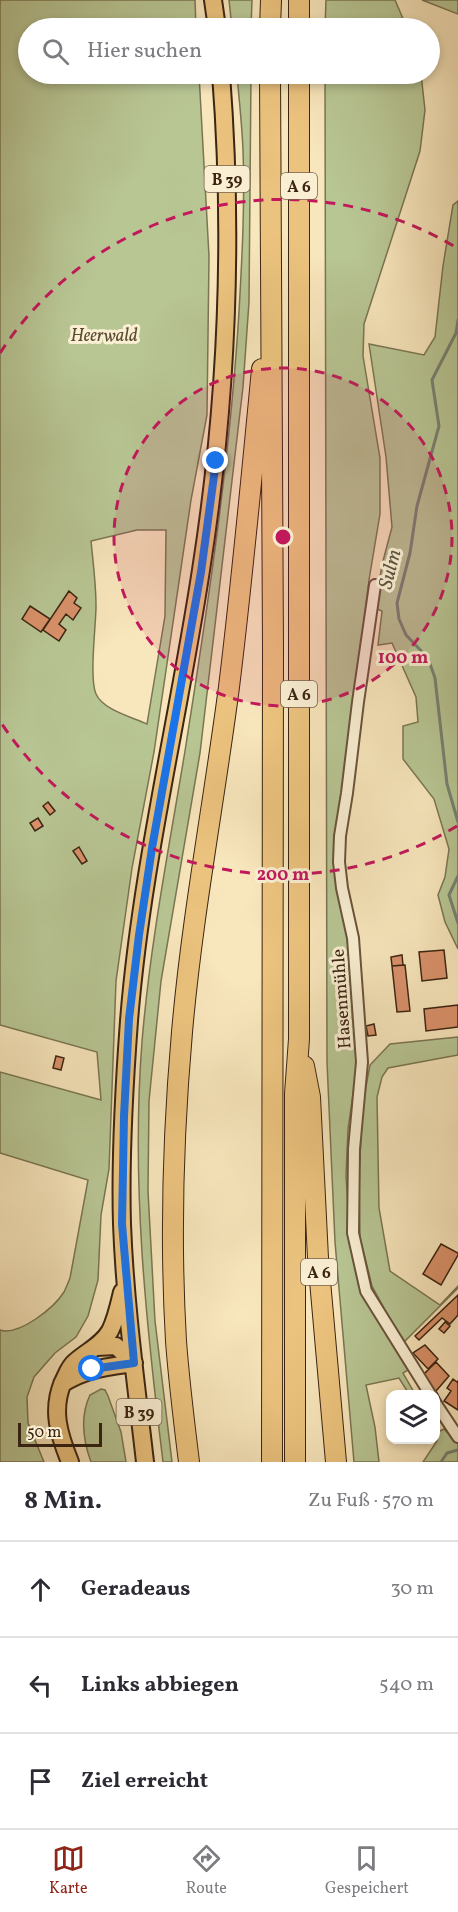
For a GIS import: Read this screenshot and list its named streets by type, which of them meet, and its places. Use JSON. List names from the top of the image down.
{
  "streets": {
    "highway": ["A 6"],
    "main road": ["B 39"],
    "street": ["Hasenmühle"]
  },
  "water": ["Sulm"],
  "parks": ["Heerwald"],
  "scale_bar": "50 m",
  "page": {
    "search": "Hier suchen",
    "scale": "50 m",
    "heading": ["8 Min.", "Zu Fuß · 570 m"],
    "list": [
      ["Geradeaus", "30 m"],
      ["Links abbiegen", "540 m"],
      "Ziel erreicht"
    ],
    "nav": ["Karte", "Route", "Gespeichert"]
  },
  "rings": ["100 m", "200 m"]
}
